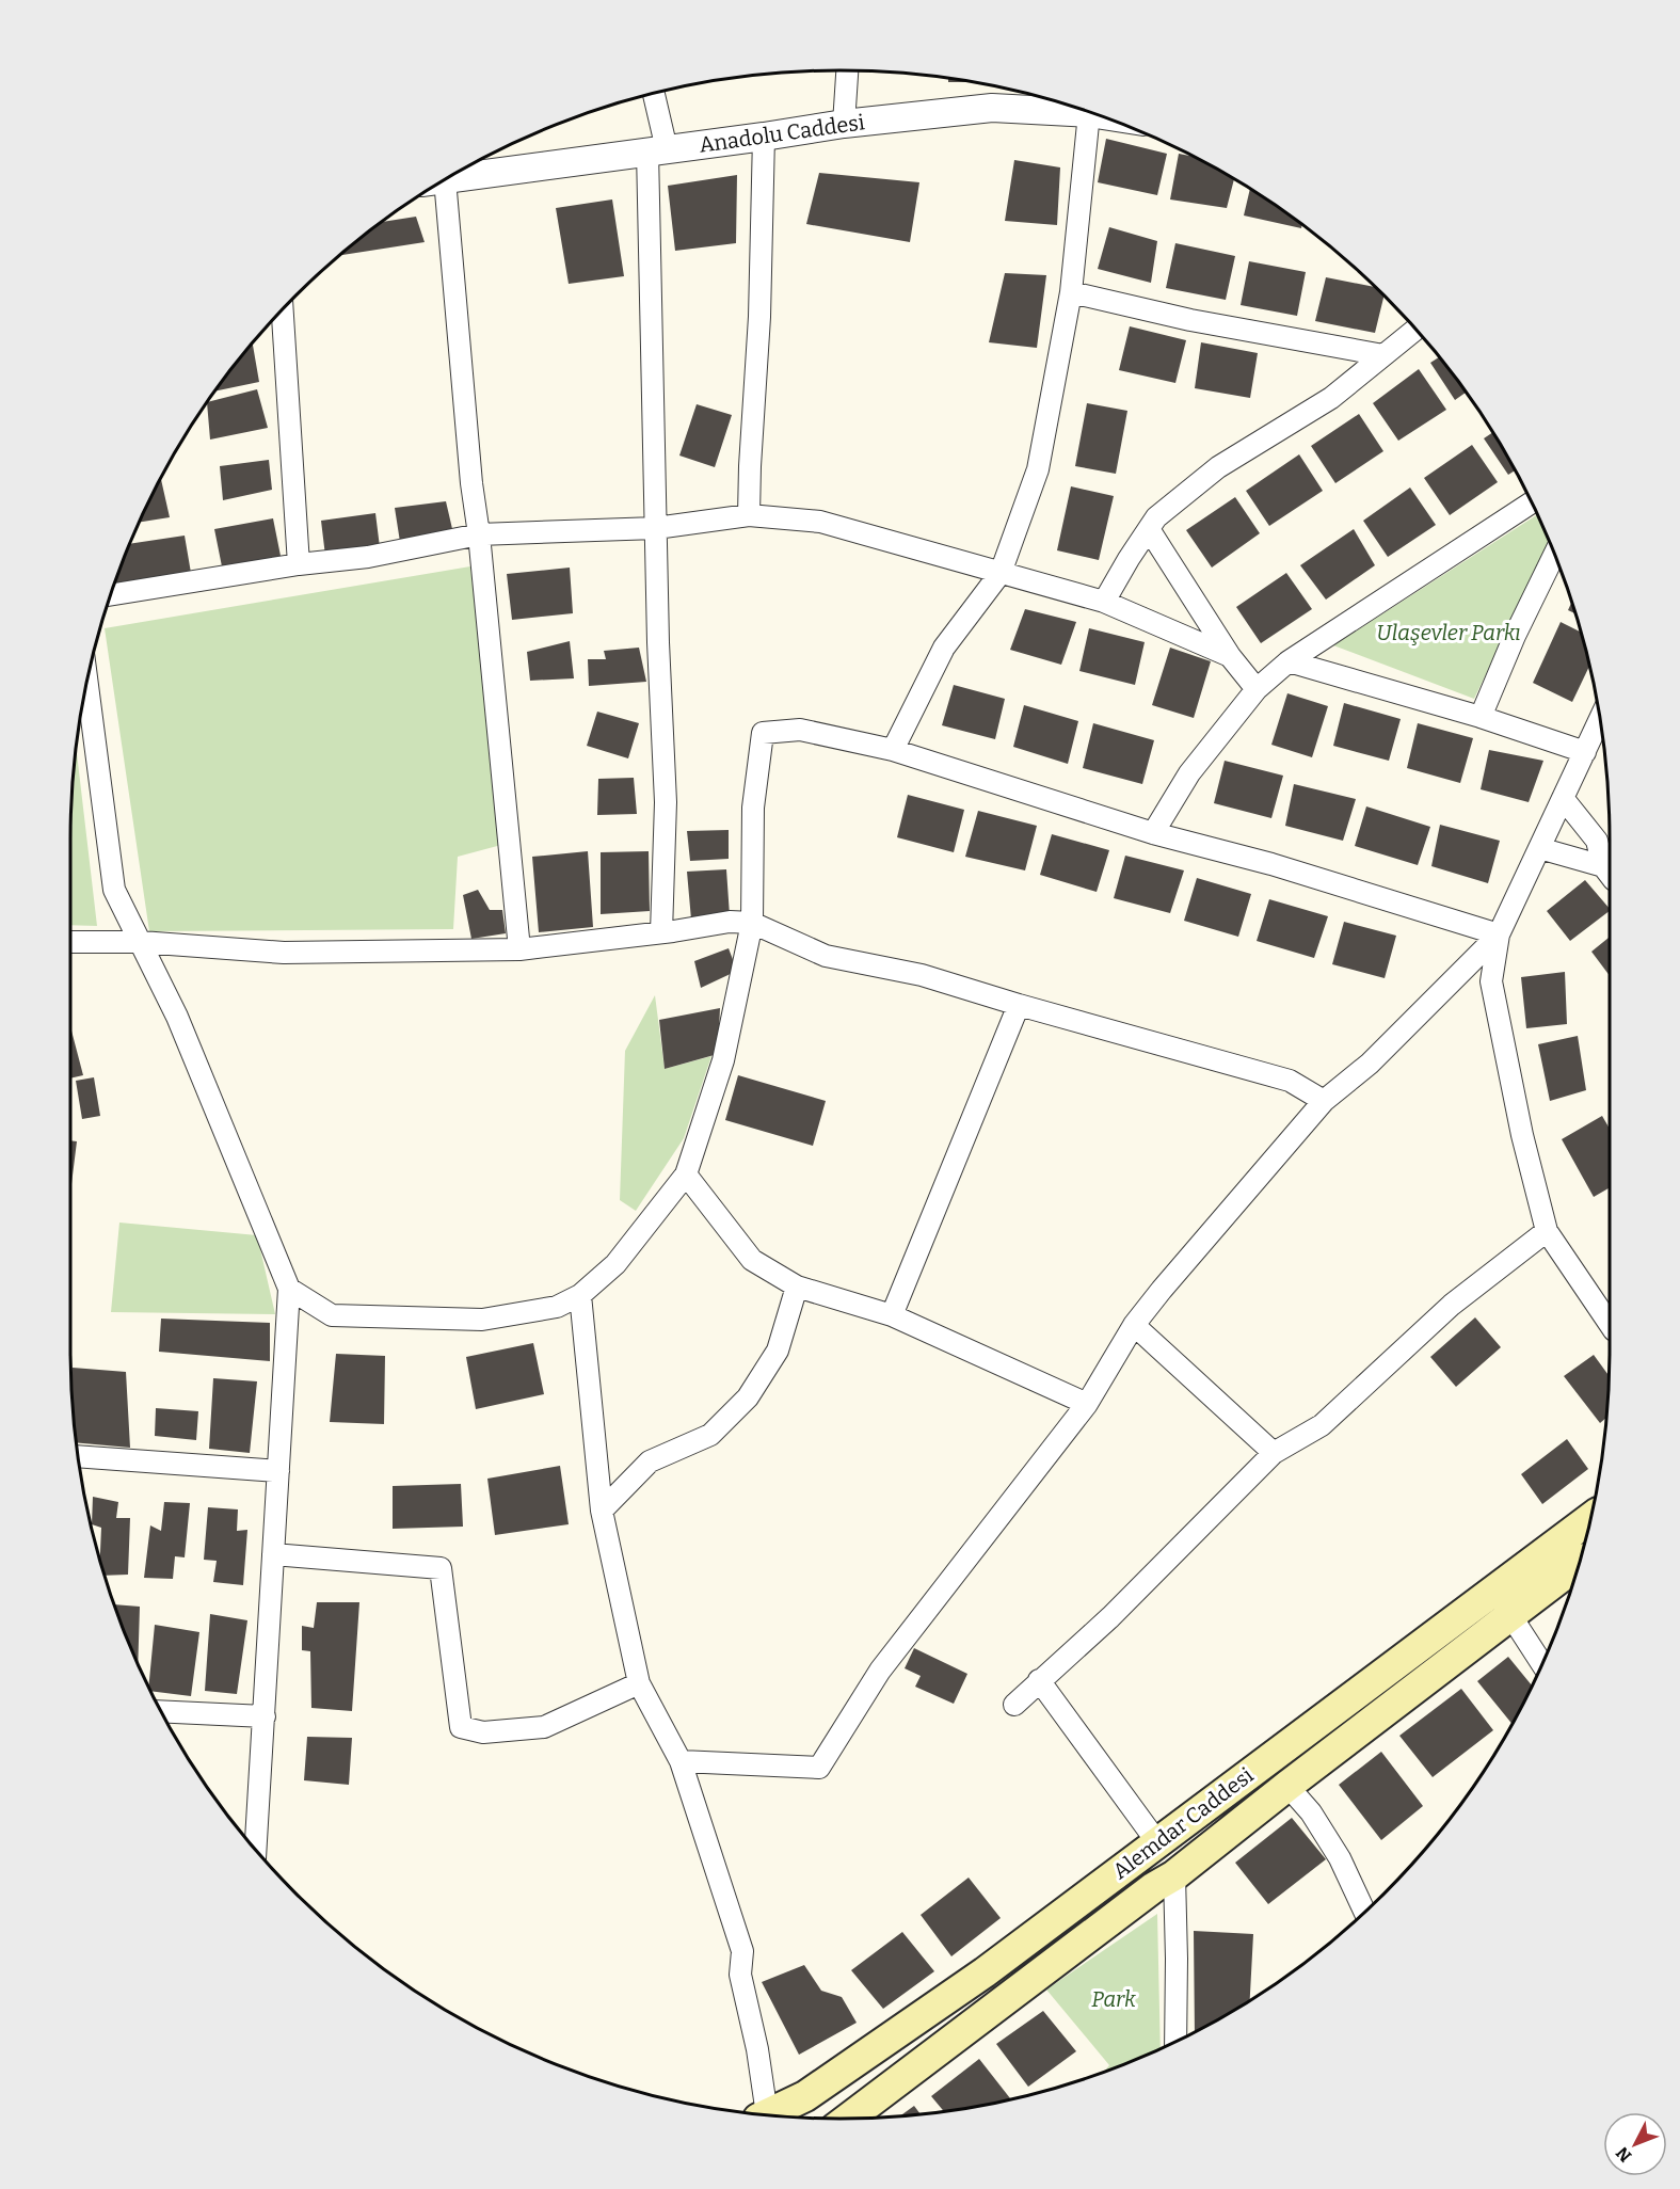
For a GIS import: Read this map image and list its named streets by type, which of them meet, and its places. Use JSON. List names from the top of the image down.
{
  "streets": {
    "main road": ["Alemdar Caddesi"],
    "street": ["Anadolu Caddesi"]
  },
  "parks": ["Ulaşevler Parkı", "Park"],
  "north": "bottom left"
}
